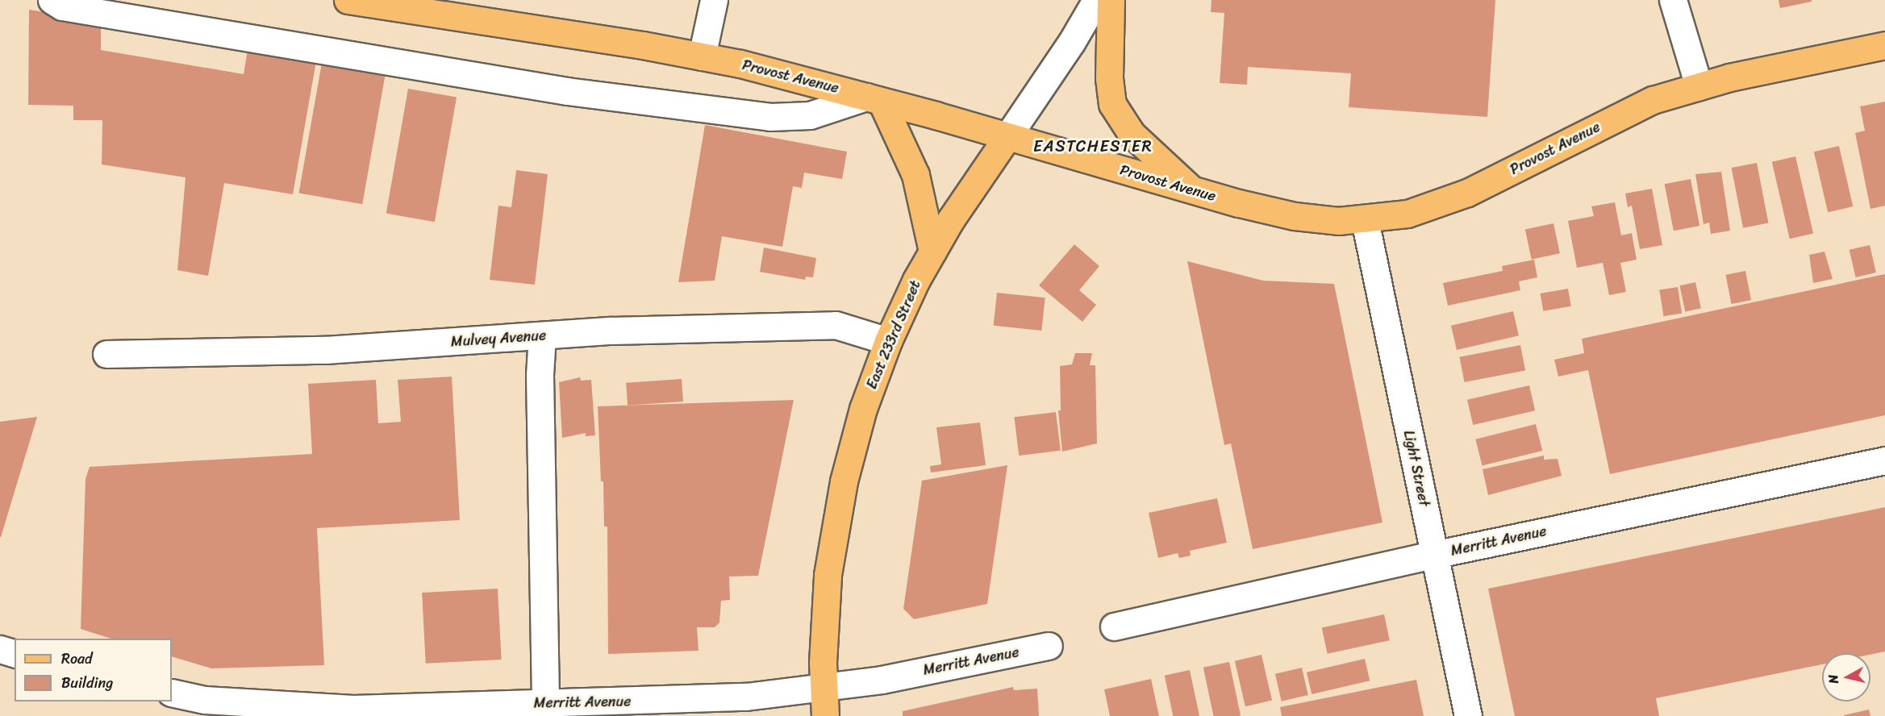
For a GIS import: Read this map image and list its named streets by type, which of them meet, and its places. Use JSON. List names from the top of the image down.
{
  "streets": {
    "main road": ["Provost Avenue", "East 233rd Street"],
    "street": ["Mulvey Avenue", "Light Street", "Merritt Avenue"]
  },
  "crossings": [
    ["Provost Avenue", "East 233rd Street"],
    ["Provost Avenue", "Light Street"],
    ["East 233rd Street", "Mulvey Avenue"],
    ["East 233rd Street", "Merritt Avenue"],
    ["Light Street", "Merritt Avenue"]
  ],
  "districts": ["EASTCHESTER"],
  "legend": ["Road", "Building"],
  "north": "left"
}
